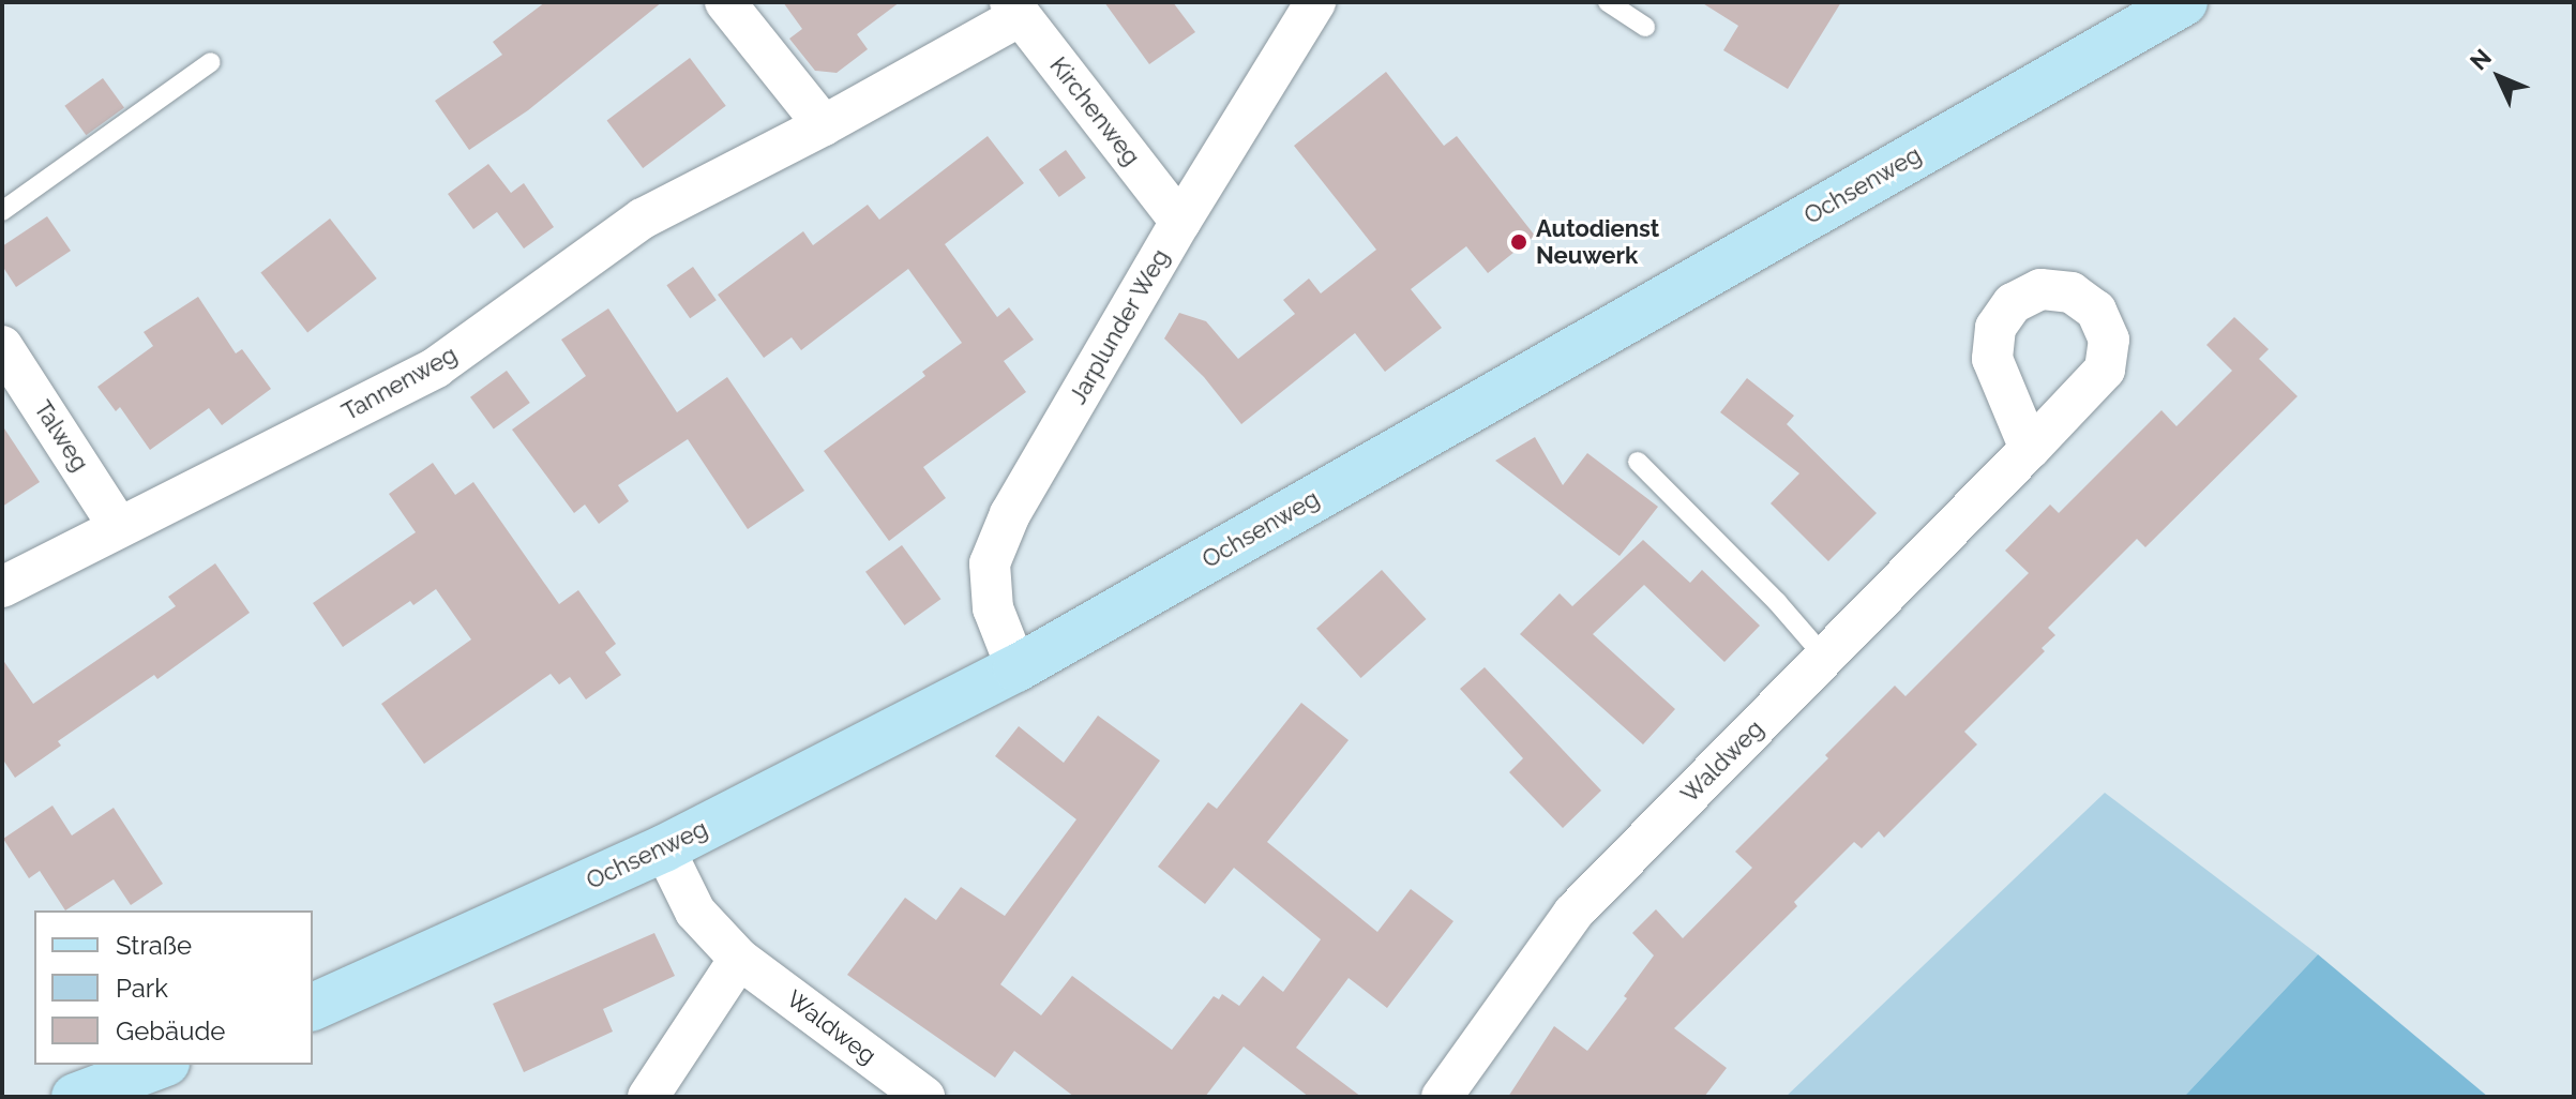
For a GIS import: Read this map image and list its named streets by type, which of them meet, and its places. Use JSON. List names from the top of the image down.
{
  "streets": {
    "main road": ["Ochsenweg"],
    "street": [
      "Kirchenweg",
      "Jarplunder Weg",
      "Tannenweg",
      "Talweg",
      "Waldweg"
    ]
  },
  "crossings": [
    ["Kirchenweg", "Jarplunder Weg"],
    ["Kirchenweg", "Tannenweg"],
    ["Ochsenweg", "Jarplunder Weg"],
    ["Tannenweg", "Talweg"]
  ],
  "places": ["Autodienst Neuwerk"],
  "legend": ["Straße", "Park", "Gebäude"],
  "north": "top left"
}
